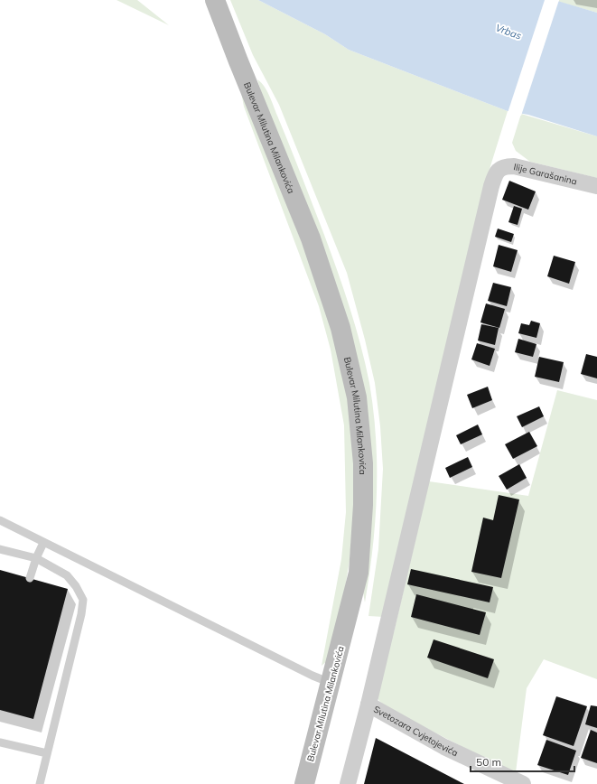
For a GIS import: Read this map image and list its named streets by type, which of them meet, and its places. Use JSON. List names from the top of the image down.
{
  "streets": {
    "street": ["Bulevar Milutina Milankovića", "Ilije Garašanina", "Svetozara Cvjetojevića"]
  },
  "crossings": [
    ["Ilije Garašanina", "Svetozara Cvjetojevića"]
  ],
  "water": ["Vrbas"],
  "scale_bar": "50 m"
}
